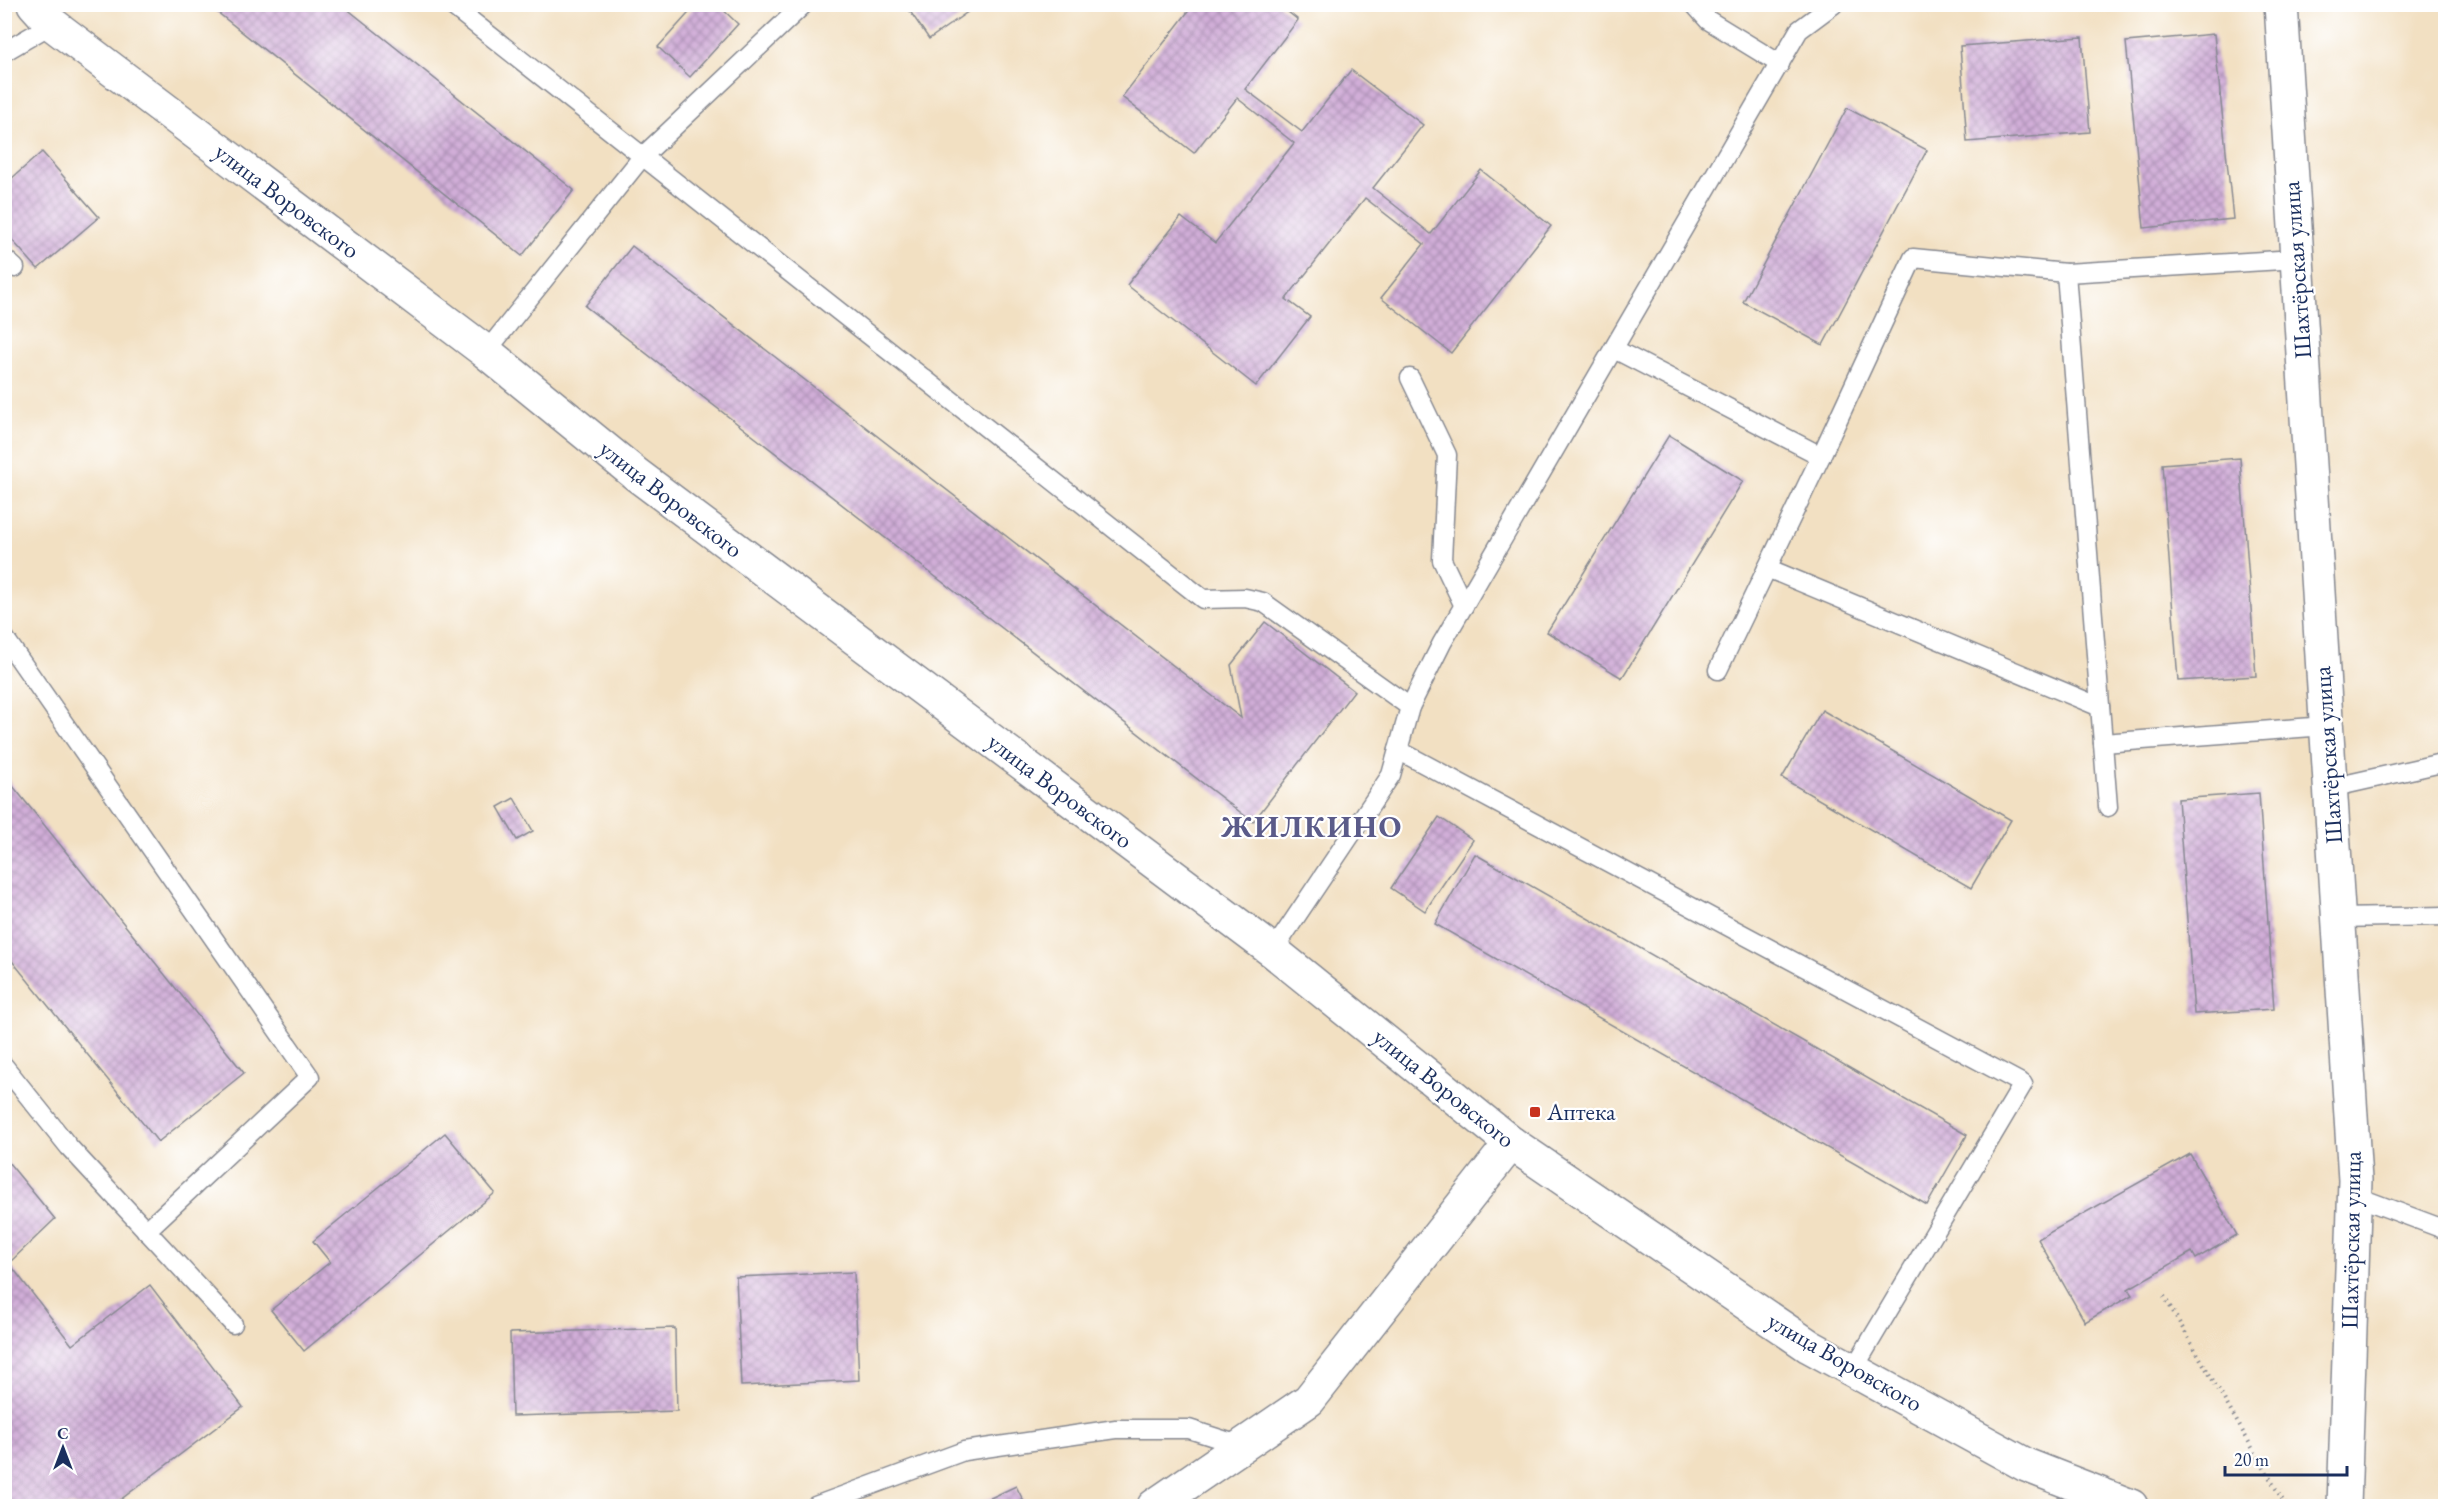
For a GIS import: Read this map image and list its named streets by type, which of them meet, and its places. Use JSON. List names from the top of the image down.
{
  "streets": {
    "street": ["улица Воровского", "Шахтёрская улица"]
  },
  "districts": ["ЖИЛКИНО"],
  "places": {
    "transit": ["Аптека"]
  },
  "scale_bar": "20 m",
  "north": "top"
}
